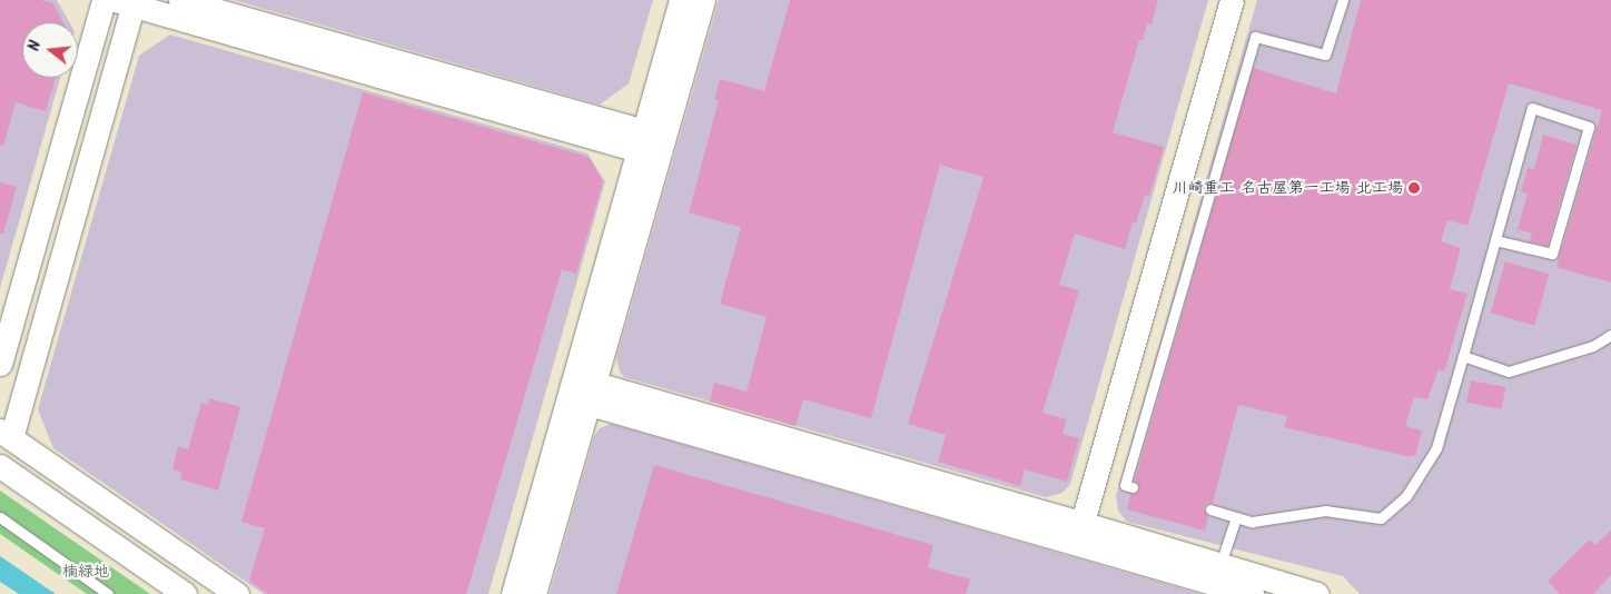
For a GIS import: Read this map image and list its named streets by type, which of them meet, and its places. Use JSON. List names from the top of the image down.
{
  "parks": ["楠緑地"],
  "places": ["川崎重工 名古屋第一工場 北工場"],
  "north": "left"
}
